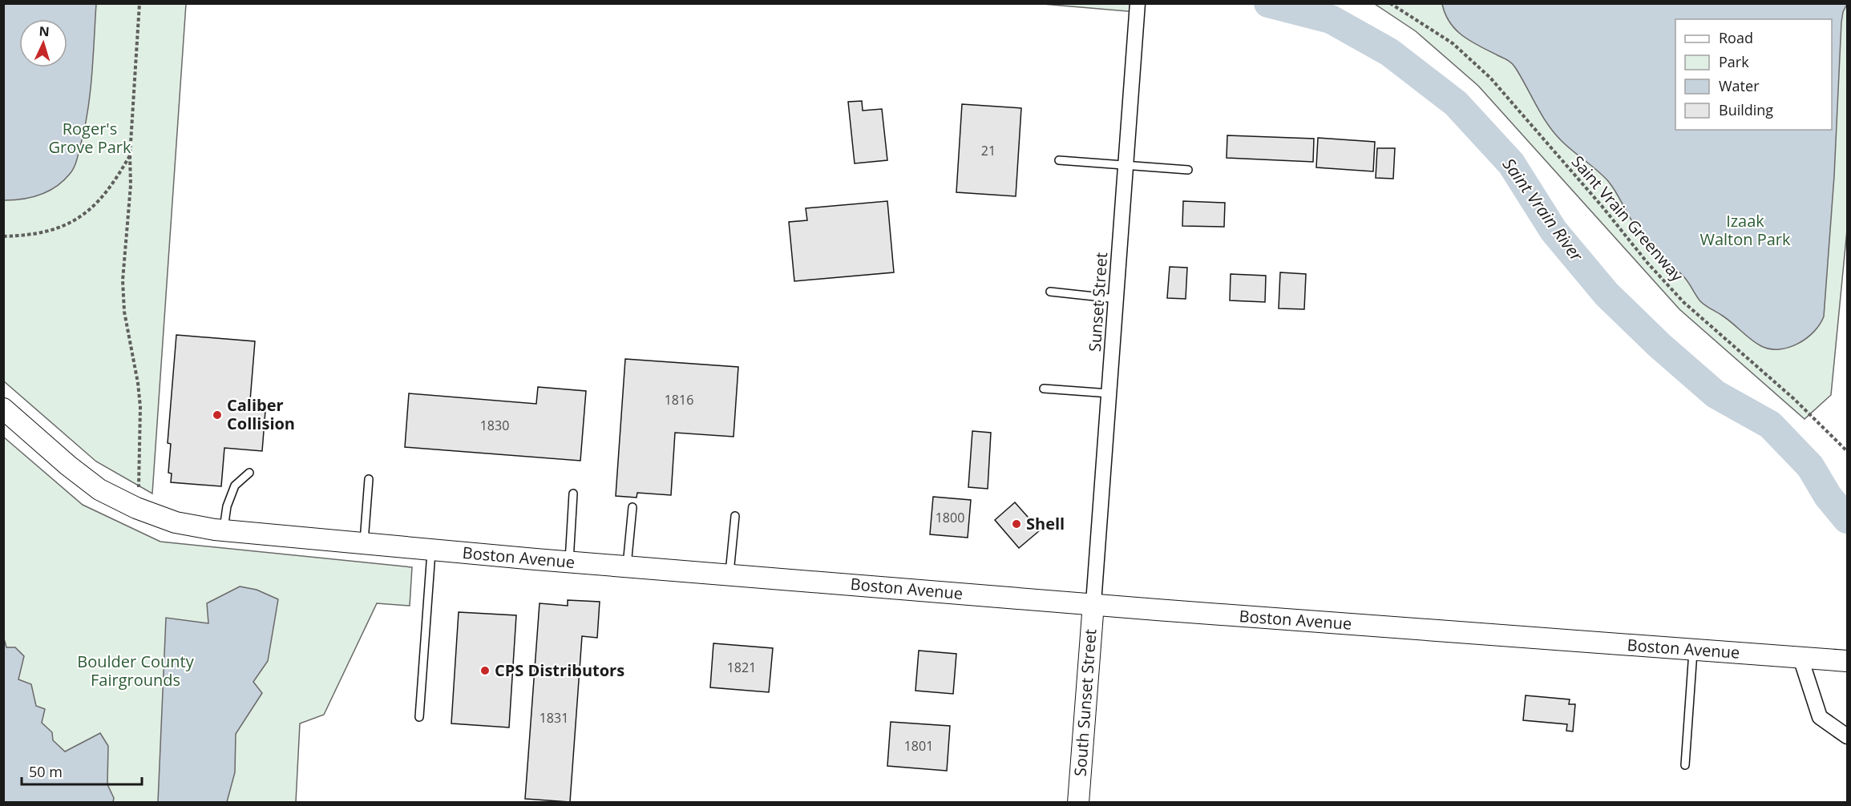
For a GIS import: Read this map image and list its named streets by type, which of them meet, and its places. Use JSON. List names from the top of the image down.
{
  "streets": {
    "street": ["Sunset Street", "Boston Avenue", "South Sunset Street"],
    "path": ["Saint Vrain Greenway"]
  },
  "crossings": [
    ["Sunset Street", "Boston Avenue"],
    ["Sunset Street", "South Sunset Street"],
    ["Boston Avenue", "South Sunset Street"]
  ],
  "water": ["Saint Vrain River"],
  "parks": ["Roger's Grove Park", "Izaak Walton Park", "Boulder County Fairgrounds"],
  "places": ["Caliber Collision", "Shell", "CPS Distributors"],
  "house_numbers": [
    "21",
    "1816",
    "1830",
    "1800",
    "1821",
    "1831",
    "1801"
  ],
  "legend": [
    "Road",
    "Park",
    "Water",
    "Building"
  ],
  "scale_bar": "50 m",
  "north": "top"
}
